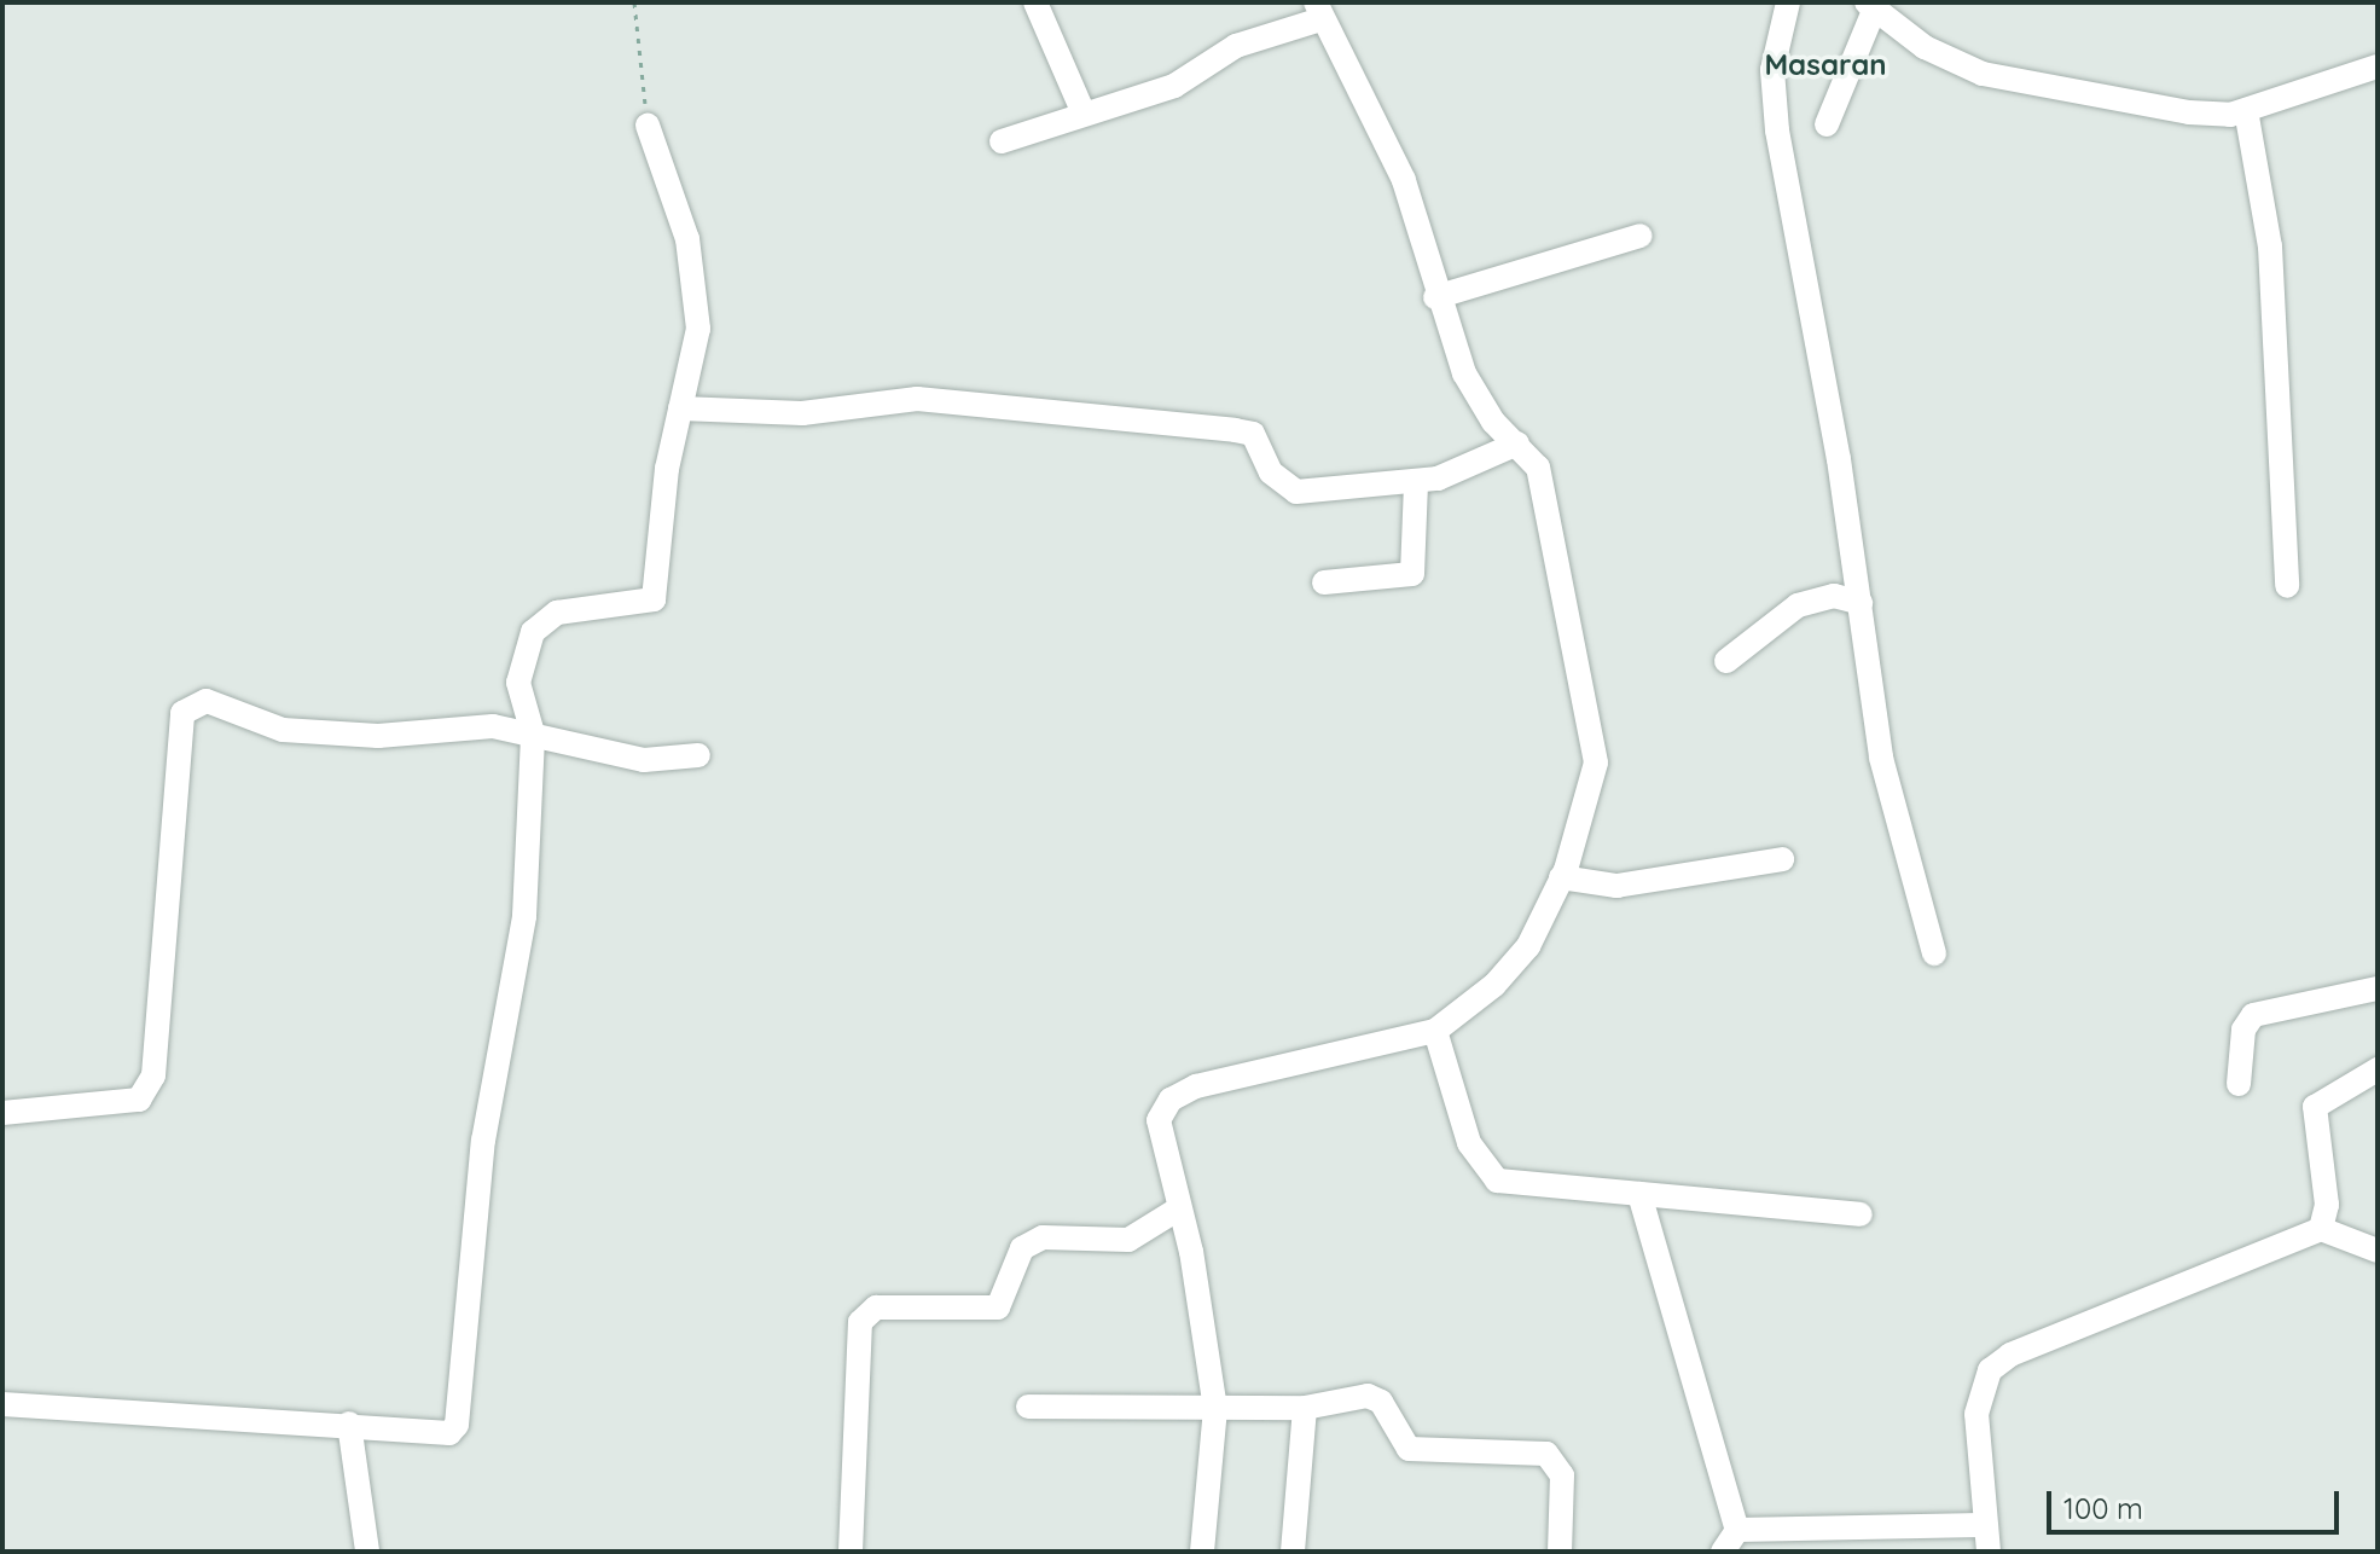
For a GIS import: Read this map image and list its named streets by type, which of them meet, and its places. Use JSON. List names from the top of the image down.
{
  "districts": ["Masaran"],
  "scale_bar": "100 m"
}
